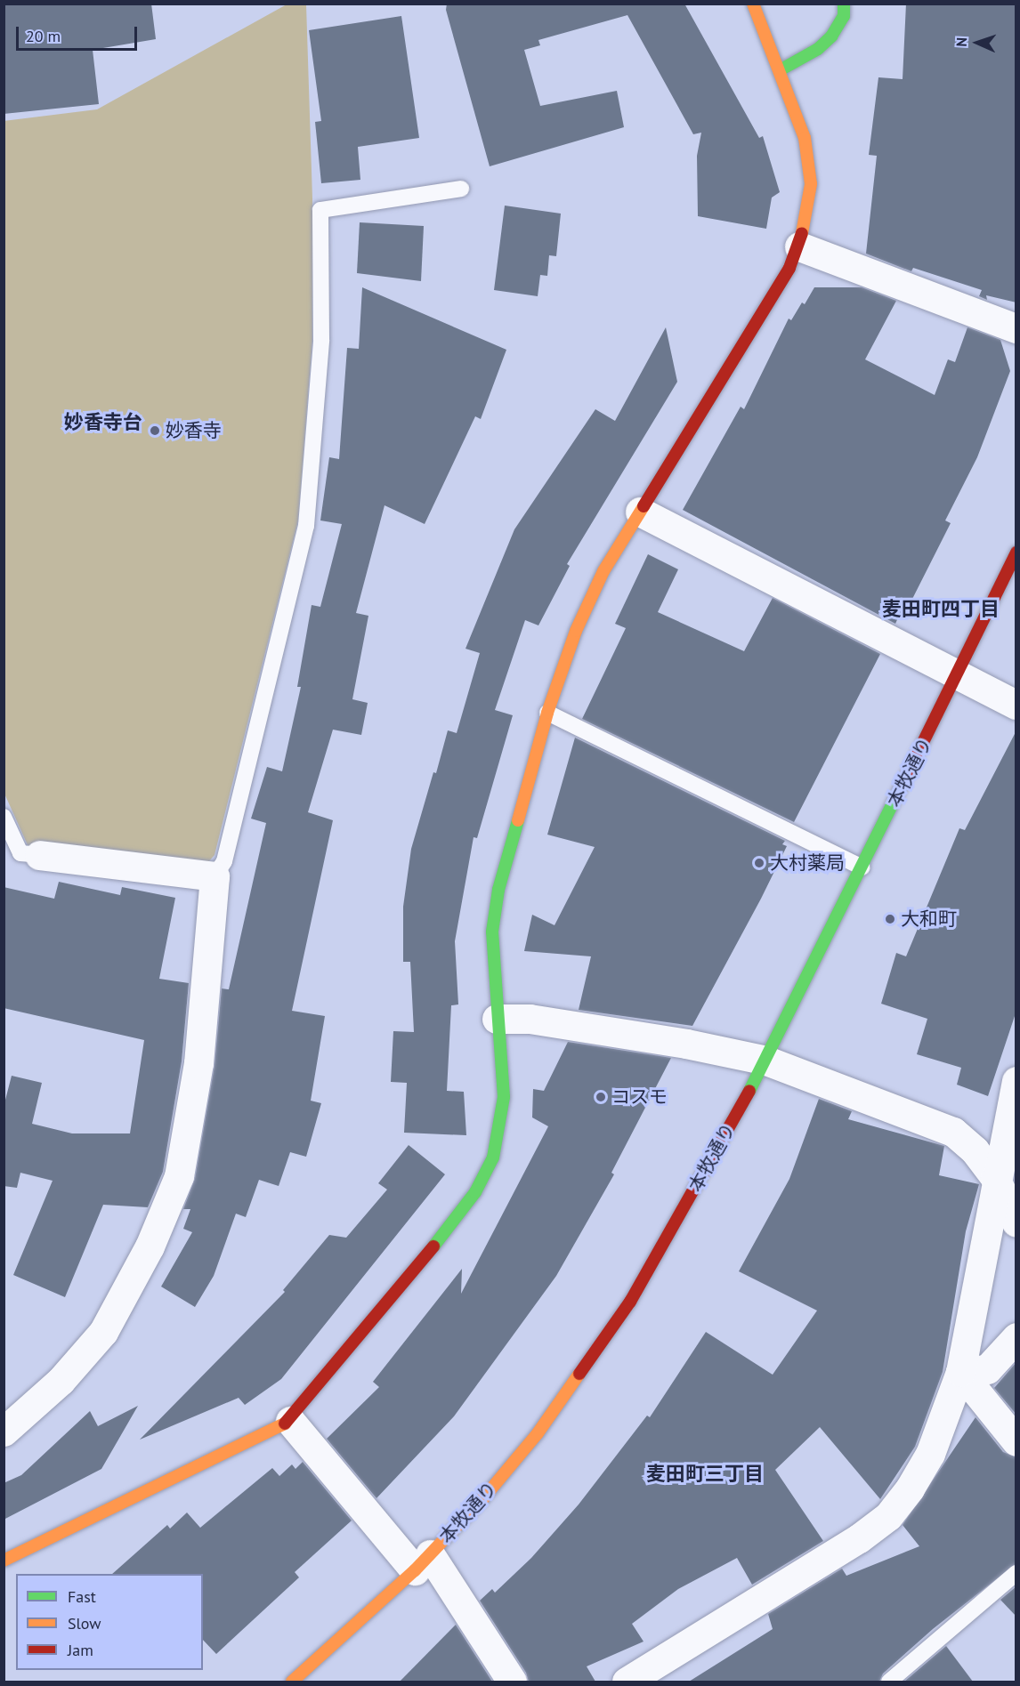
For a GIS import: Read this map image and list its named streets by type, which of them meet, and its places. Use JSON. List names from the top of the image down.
{
  "streets": {
    "street": ["本牧通り"]
  },
  "districts": ["妙香寺台", "麦田町四丁目", "麦田町三丁目"],
  "places": [
    "妙香寺",
    "大村薬局",
    "大和町",
    "コスモ"
  ],
  "legend": ["Fast", "Slow", "Jam"],
  "scale_bar": "20 m",
  "north": "left"
}
